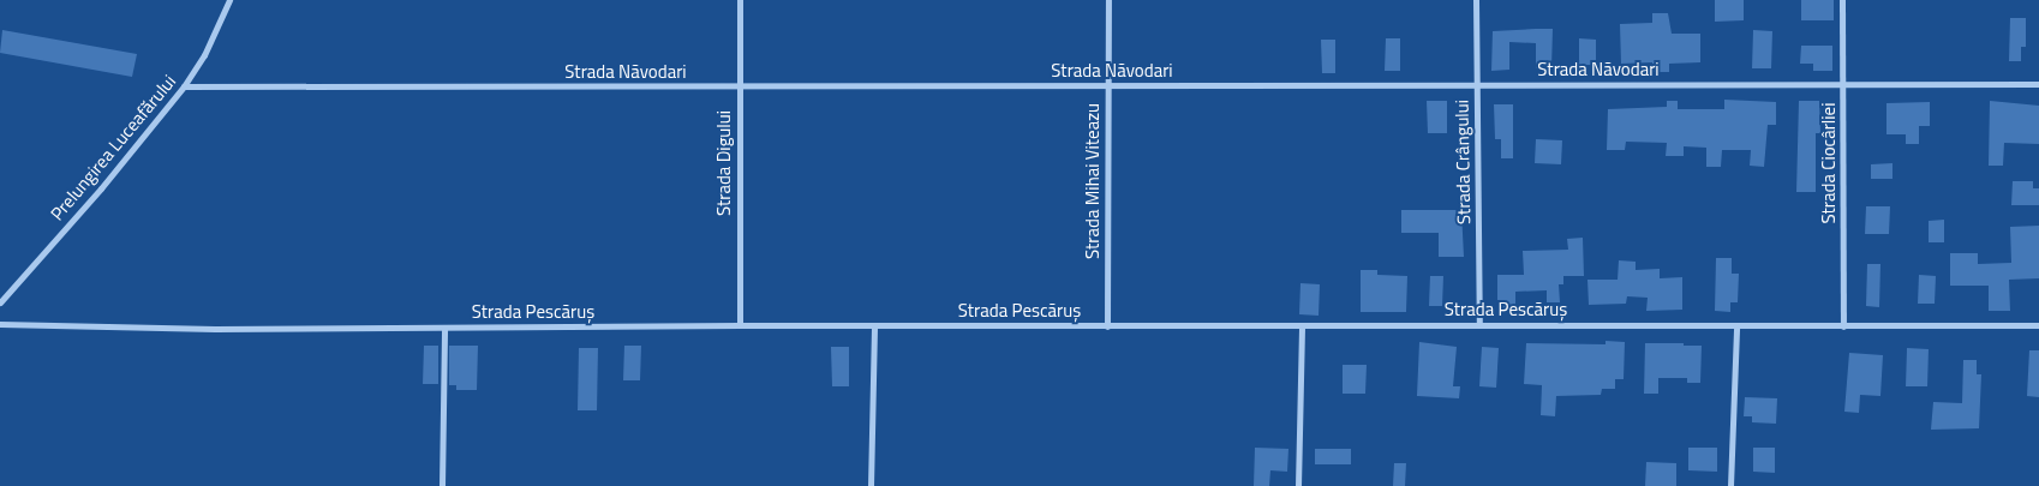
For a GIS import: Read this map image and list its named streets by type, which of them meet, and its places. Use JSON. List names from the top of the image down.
{
  "streets": {
    "street": [
      "Strada Năvodari",
      "Prelungirea Luceafărului",
      "Strada Crângului",
      "Strada Digului",
      "Strada Ciocârliei",
      "Strada Mihai Viteazu",
      "Strada Pescăruș"
    ]
  },
  "crossings": [
    ["Strada Năvodari", "Prelungirea Luceafărului"],
    ["Strada Năvodari", "Strada Crângului"],
    ["Strada Năvodari", "Strada Digului"],
    ["Strada Năvodari", "Strada Ciocârliei"],
    ["Strada Năvodari", "Strada Mihai Viteazu"],
    ["Strada Crângului", "Strada Pescăruș"],
    ["Strada Digului", "Strada Pescăruș"],
    ["Strada Ciocârliei", "Strada Pescăruș"],
    ["Strada Mihai Viteazu", "Strada Pescăruș"]
  ]
}
